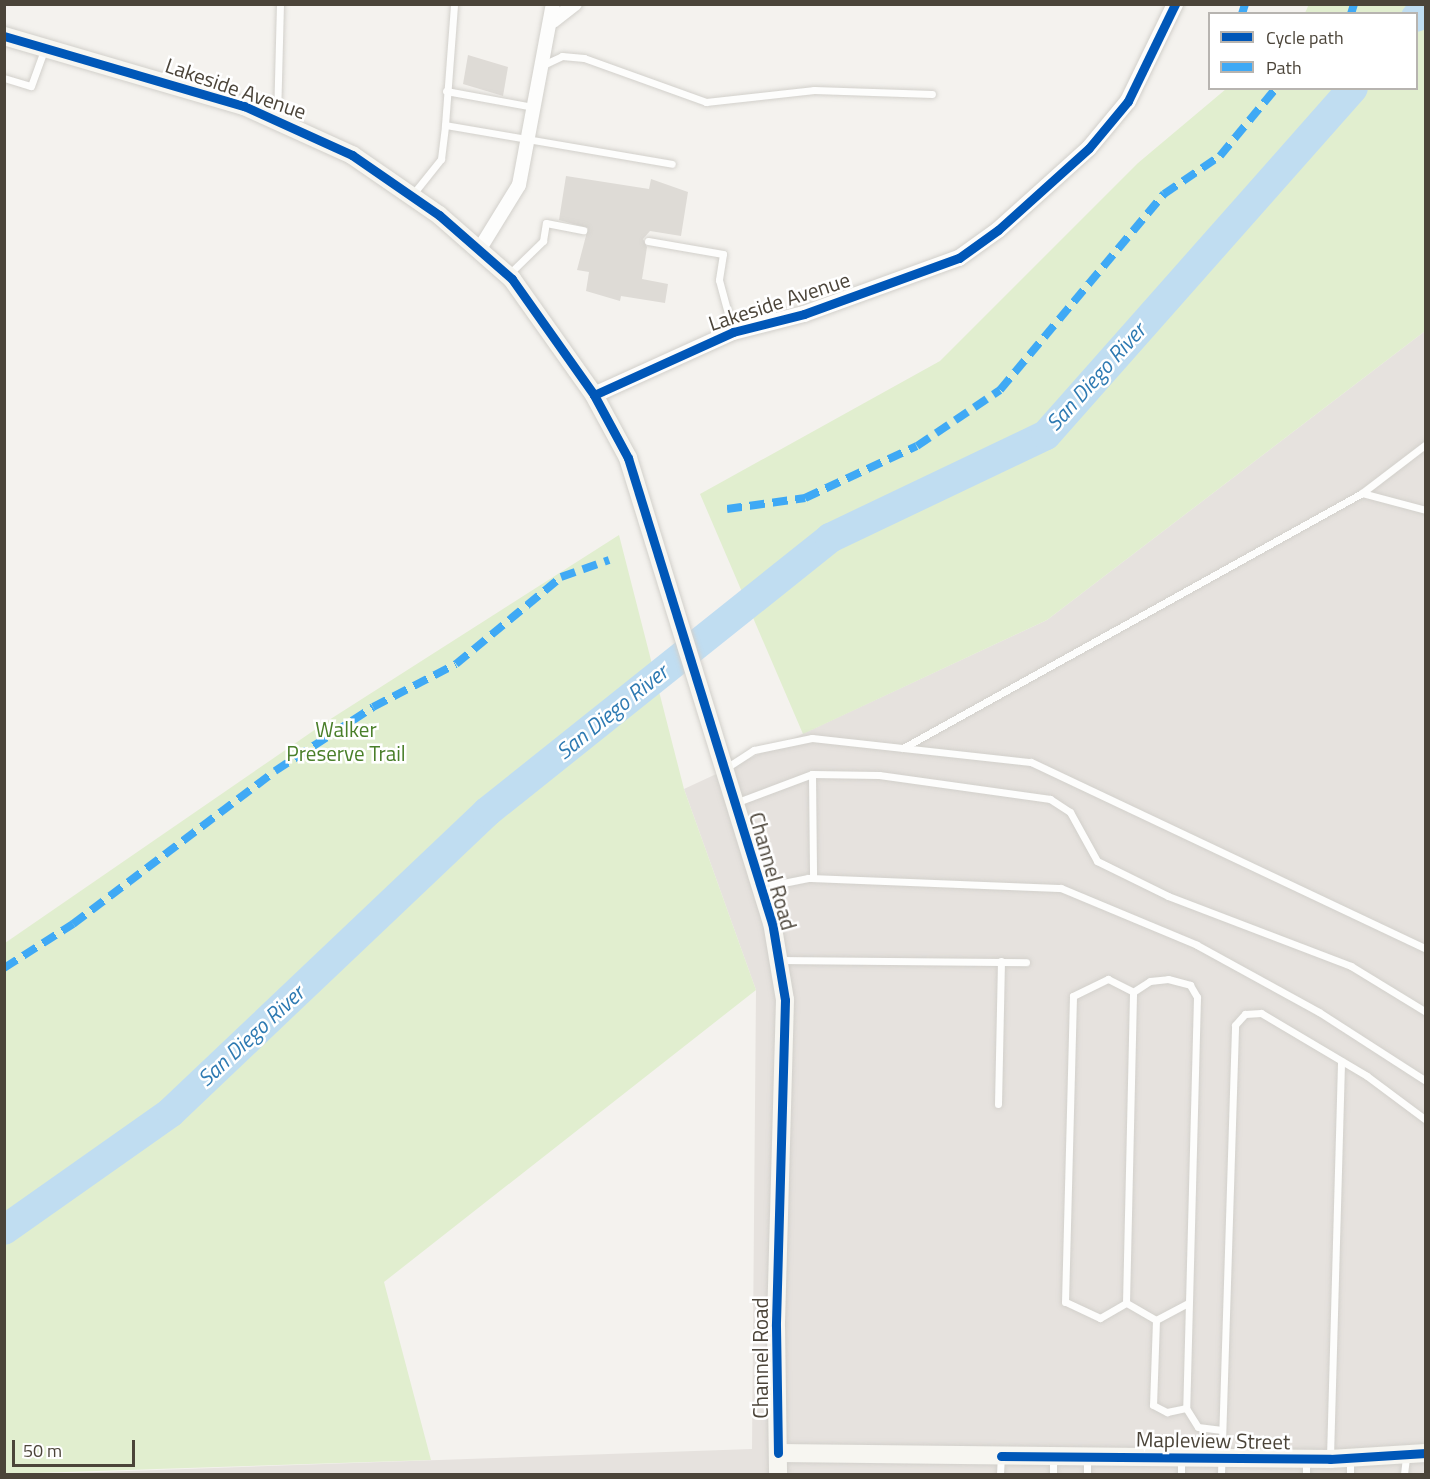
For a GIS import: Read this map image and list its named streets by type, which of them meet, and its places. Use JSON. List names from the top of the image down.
{
  "streets": {
    "main road": ["Lakeside Avenue", "Channel Road", "Mapleview Street"]
  },
  "crossings": [
    ["Lakeside Avenue", "Channel Road"],
    ["Channel Road", "Mapleview Street"]
  ],
  "water": ["San Diego River"],
  "parks": ["Walker Preserve Trail"],
  "legend": ["Cycle path", "Path"],
  "scale_bar": "50 m"
}
